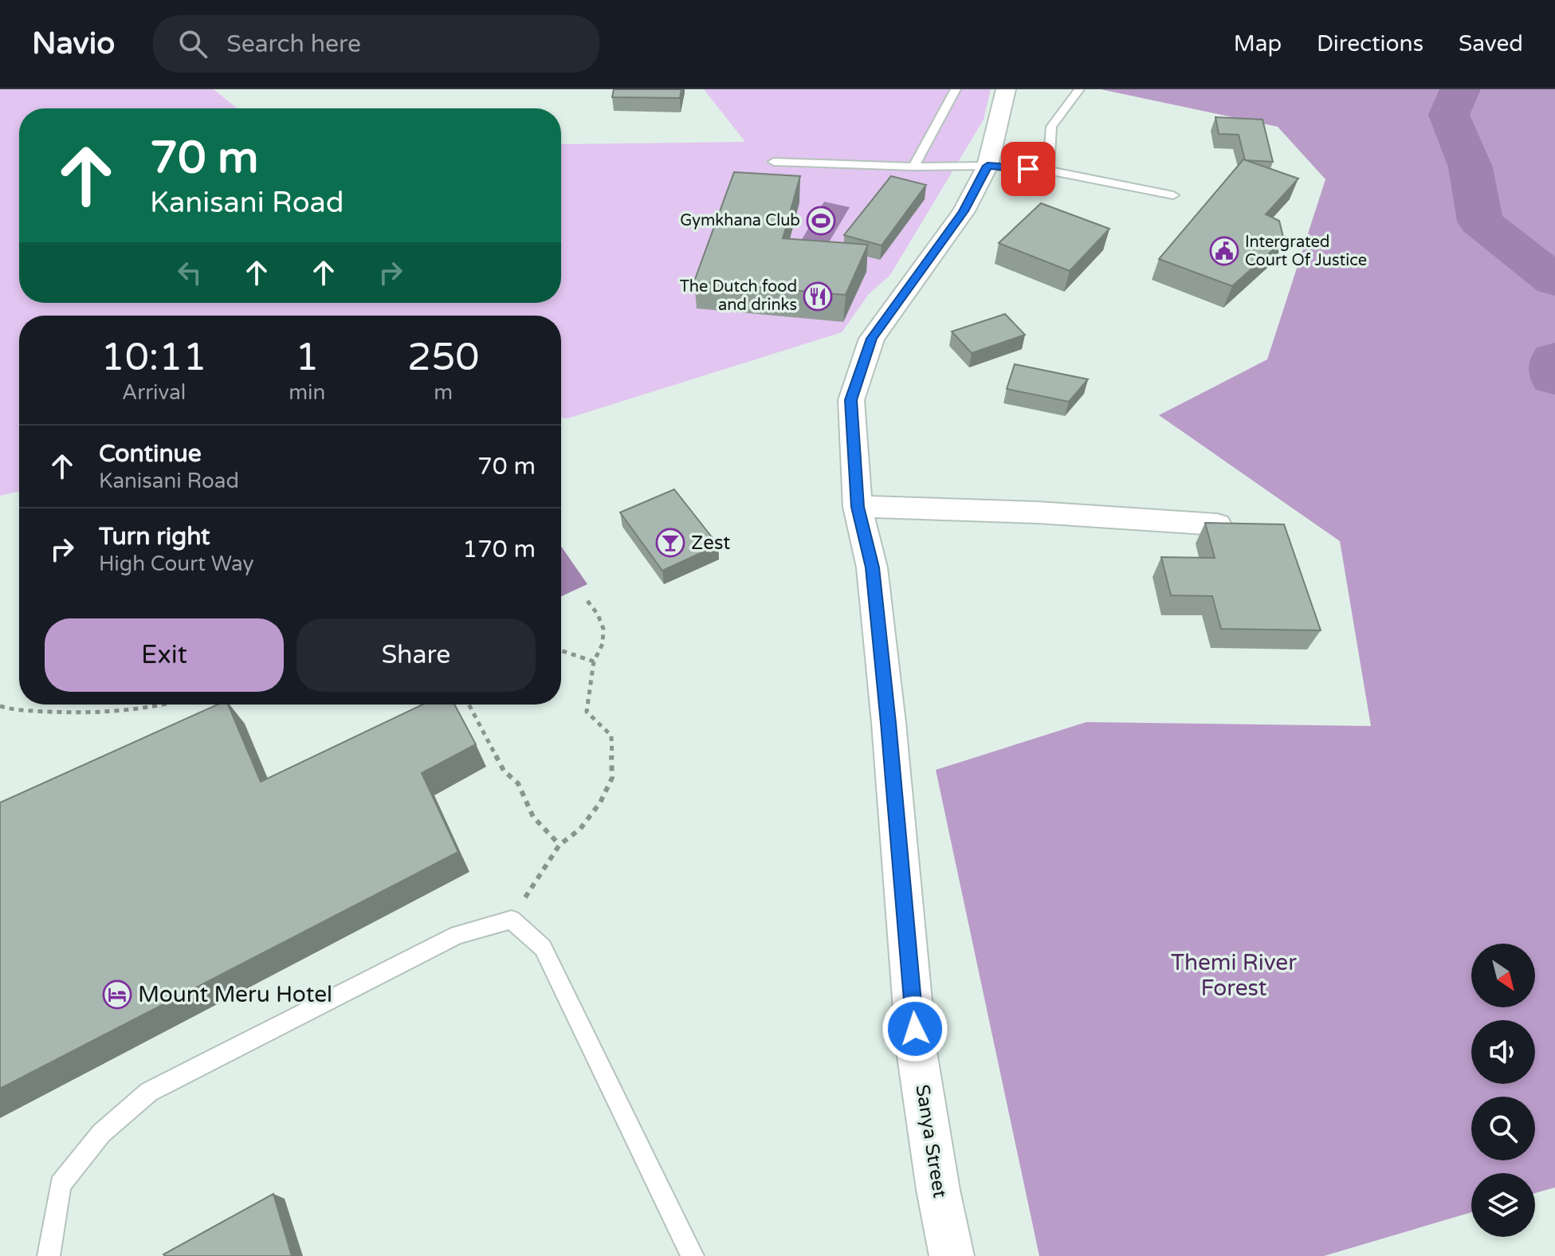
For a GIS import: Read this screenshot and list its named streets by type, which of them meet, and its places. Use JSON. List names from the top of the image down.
{
  "streets": {
    "street": ["Sanya Street"]
  },
  "parks": ["Themi River Forest"],
  "places": {
    "sports": ["Gymkhana Club"],
    "public building": ["Intergrated Court Of Justice"],
    "restaurant": ["The Dutch food and drinks"],
    "bar": ["Zest"],
    "hotel": ["Mount Meru Hotel"]
  },
  "north": "bottom right",
  "page": {
    "header": "Navio",
    "search": "Search here",
    "nav": ["Map", "Directions", "Saved"],
    "turn": ["70 m", "Kanisani Road"],
    "eta": [
      "10:11",
      "Arrival",
      "1",
      "min",
      "250",
      "m"
    ],
    "list": [
      {
        "name": "Continue",
        "note": "Kanisani Road",
        "value": "70 m"
      },
      {
        "name": "Turn right",
        "note": "High Court Way",
        "value": "170 m"
      }
    ],
    "buttons": ["Exit", "Share"]
  }
}
